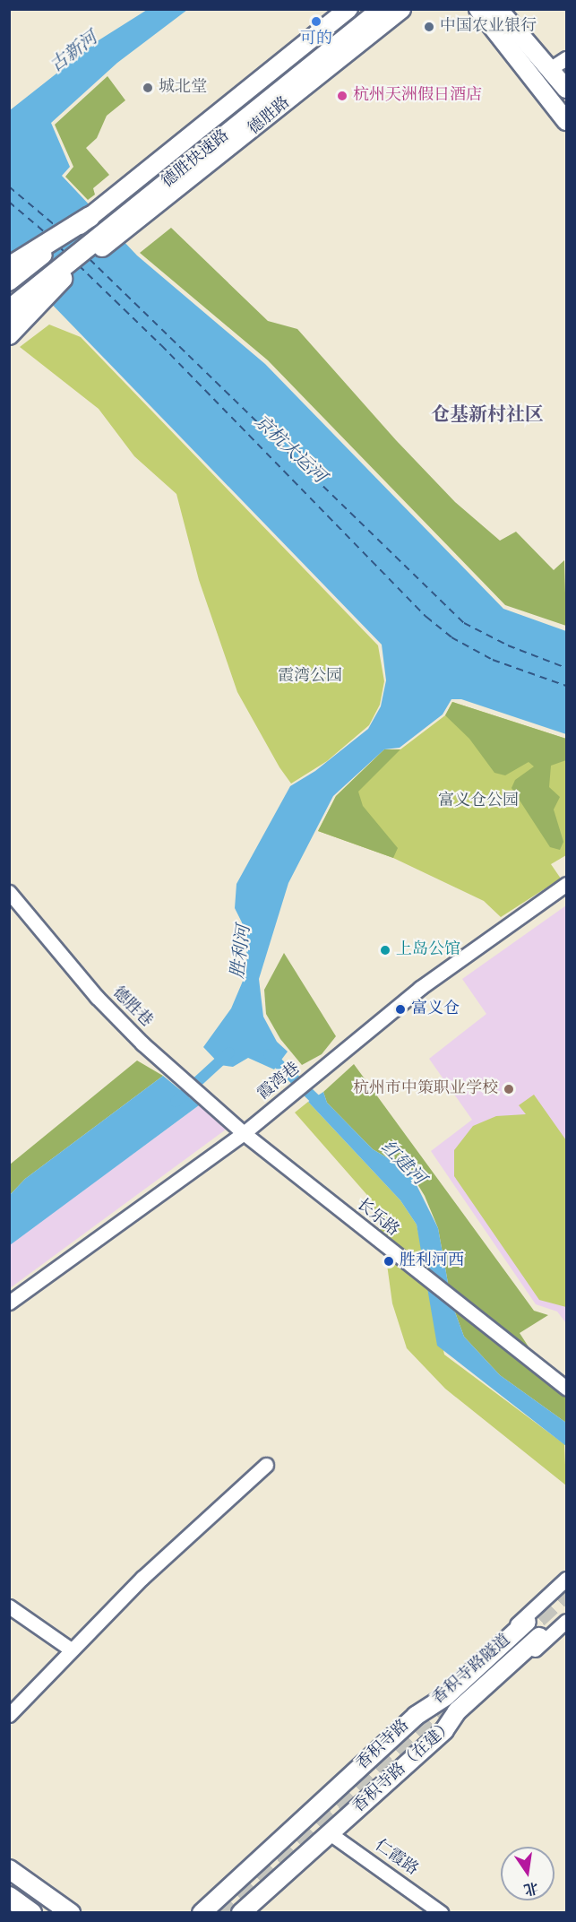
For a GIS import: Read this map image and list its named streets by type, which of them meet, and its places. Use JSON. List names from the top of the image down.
{
  "streets": {
    "highway": ["德胜快速路"],
    "main road": [
      "德胜路",
      "香积寺路隧道",
      "香积寺路",
      "香积寺路（在建）"
    ],
    "street": [
      "德胜巷",
      "霞湾巷",
      "长乐路",
      "仁霞路"
    ]
  },
  "crossings": [
    ["德胜巷", "霞湾巷"],
    ["德胜巷", "长乐路"],
    ["霞湾巷", "长乐路"],
    ["香积寺路隧道", "香积寺路"],
    ["香积寺路隧道", "香积寺路（在建）"],
    ["香积寺路（在建）", "仁霞路"]
  ],
  "districts": ["仓基新村社区"],
  "water": [
    "古新河",
    "京杭大运河",
    "胜利河",
    "红建河"
  ],
  "parks": ["霞湾公园", "富义仓公园"],
  "places": [
    "可的",
    "中国农业银行",
    "城北堂",
    "杭州天洲假日酒店",
    "上岛公馆",
    "富义仓",
    "杭州市中策职业学校",
    "胜利河西"
  ],
  "north": "bottom"
}
